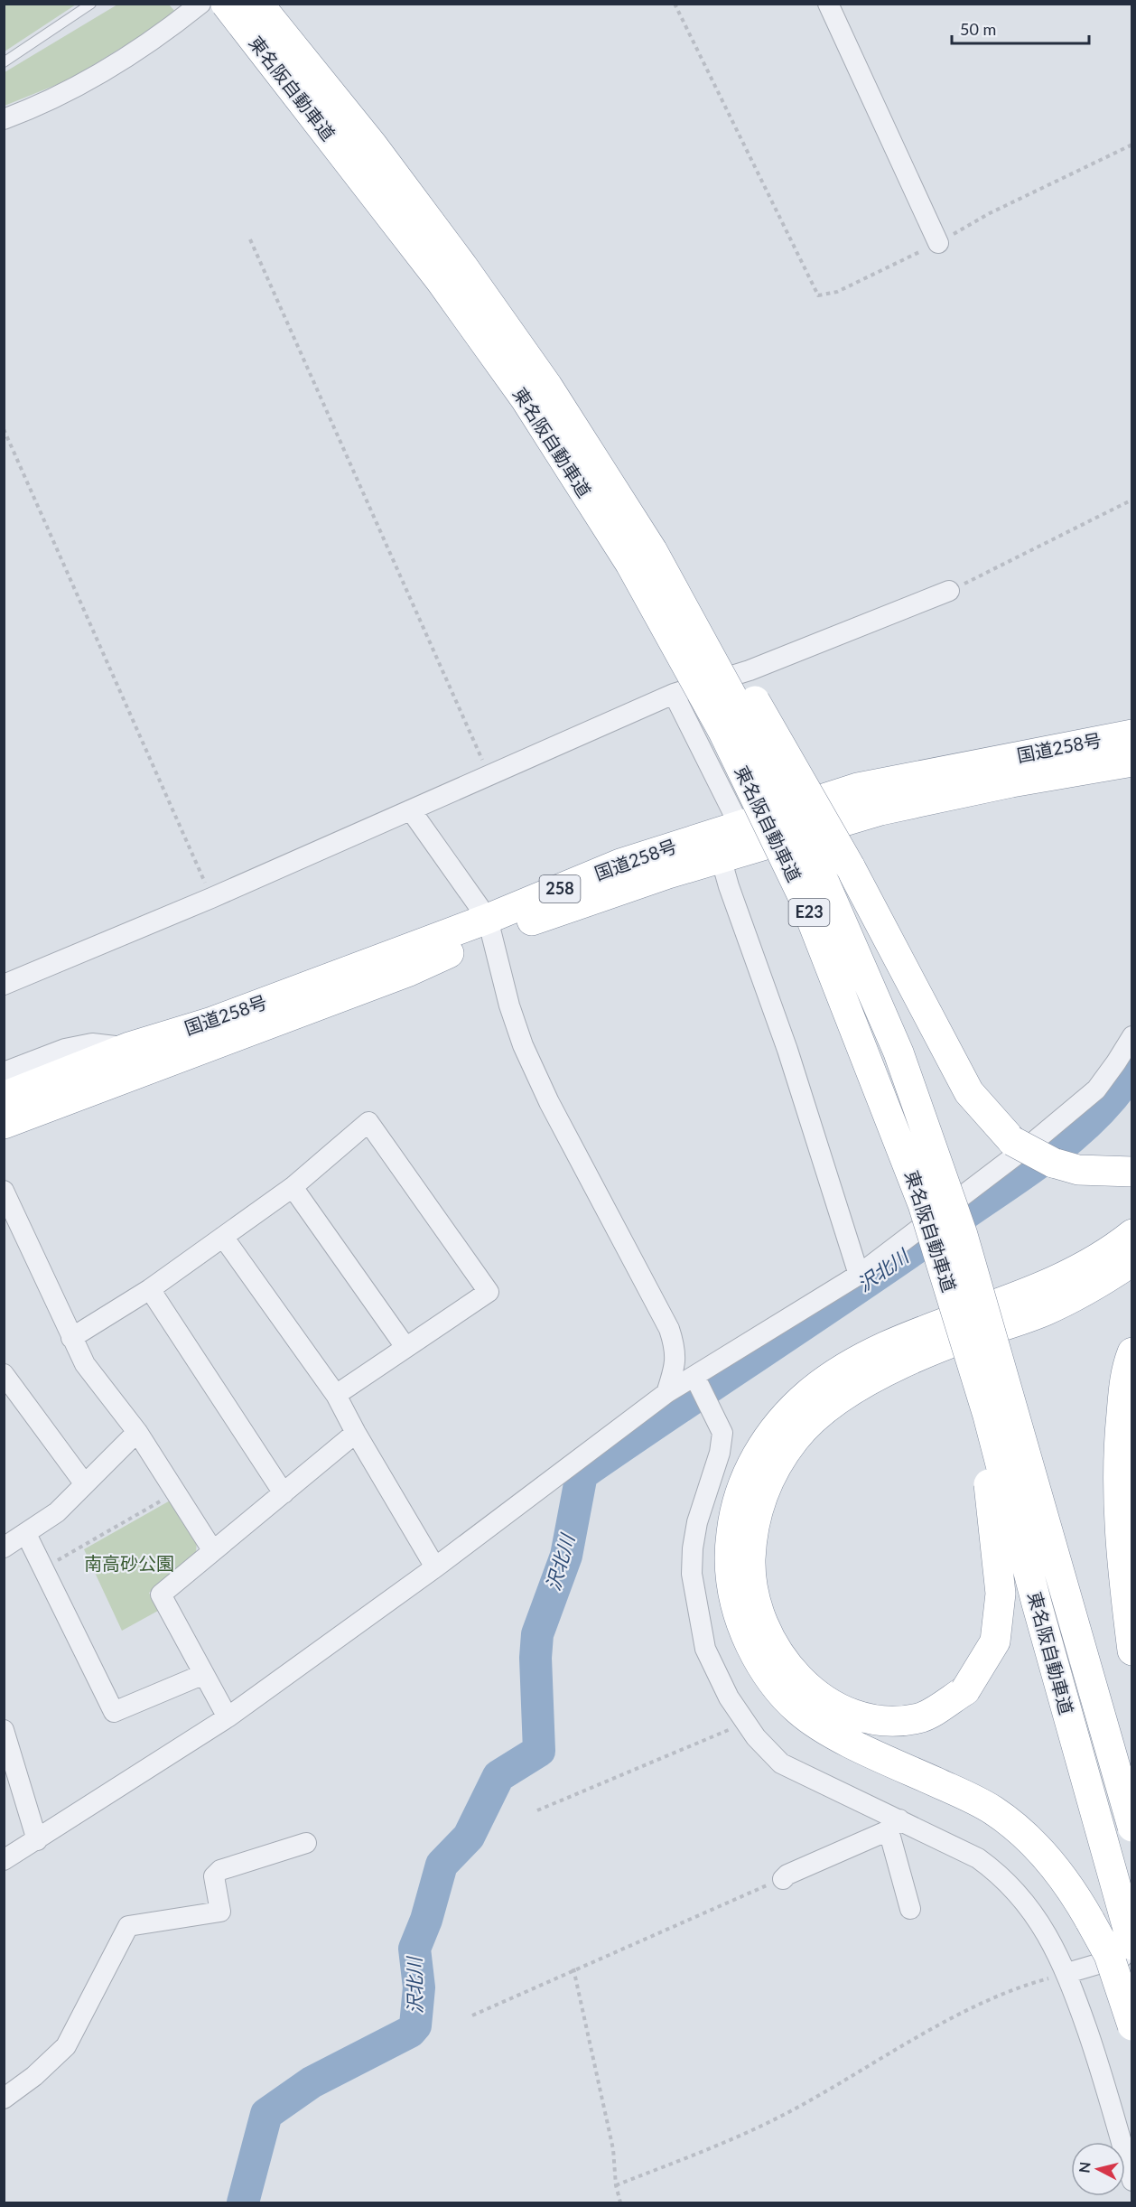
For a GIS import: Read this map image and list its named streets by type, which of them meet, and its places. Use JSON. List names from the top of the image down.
{
  "streets": {
    "highway": [
      "東名阪自動車道",
      "国道258号",
      "258",
      "E23"
    ]
  },
  "water": ["沢北川"],
  "parks": ["南高砂公園"],
  "scale_bar": "50 m",
  "north": "left"
}
